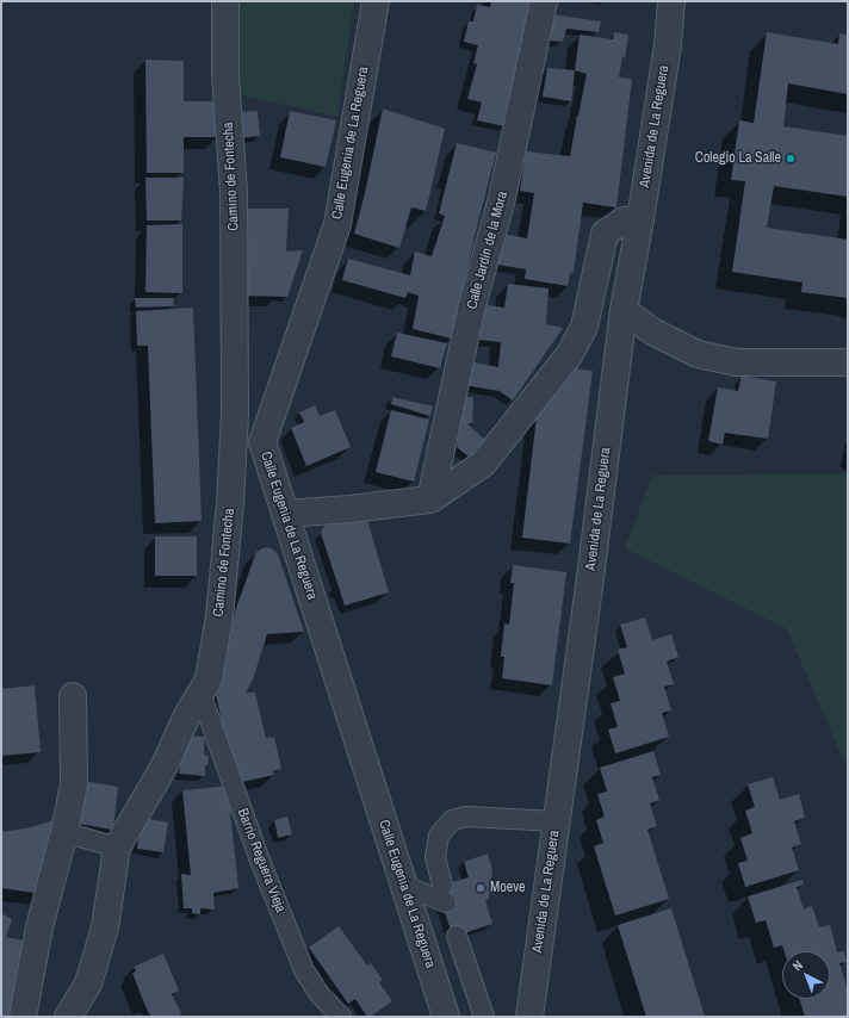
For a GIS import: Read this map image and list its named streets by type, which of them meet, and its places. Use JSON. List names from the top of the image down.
{
  "streets": {
    "street": [
      "Avenida de La Reguera",
      "Calle Eugenia de La Reguera",
      "Camino de Fontecha",
      "Calle Jardín de la Mora"
    ],
    "lane": ["Barrio Reguera Vieja"]
  },
  "crossings": [
    ["Camino de Fontecha", "Barrio Reguera Vieja"]
  ],
  "places": ["Colegio La Salle", "Moeve"],
  "north": "top left"
}
